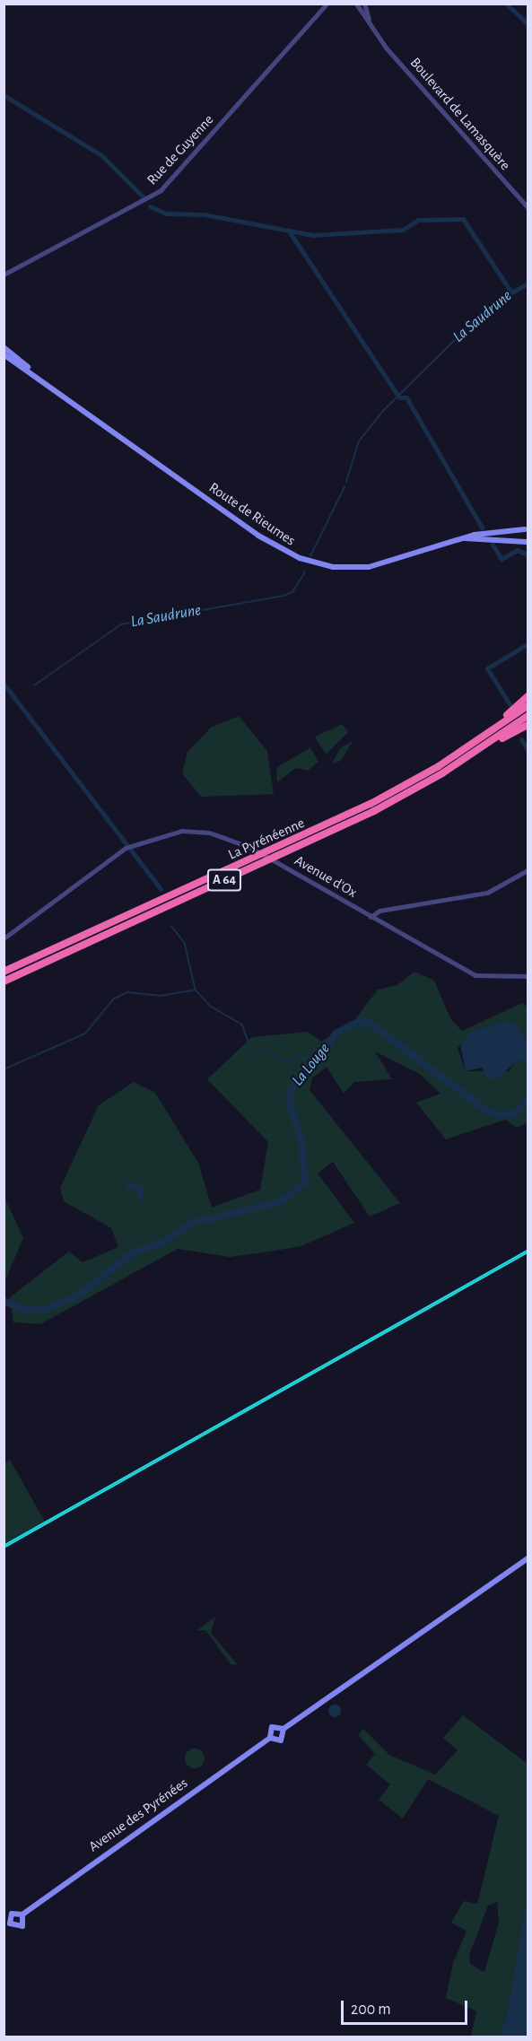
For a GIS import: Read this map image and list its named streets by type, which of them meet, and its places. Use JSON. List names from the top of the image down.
{
  "streets": {
    "highway": ["La Pyrénéenne", "A 64"],
    "main road": ["Route de Rieumes", "Avenue des Pyrénées"],
    "street": ["Boulevard de Lamasquère", "Rue de Guyenne", "Avenue d'Ox"]
  },
  "water": ["La Saudrune", "La Louge"],
  "scale_bar": "200 m"
}
